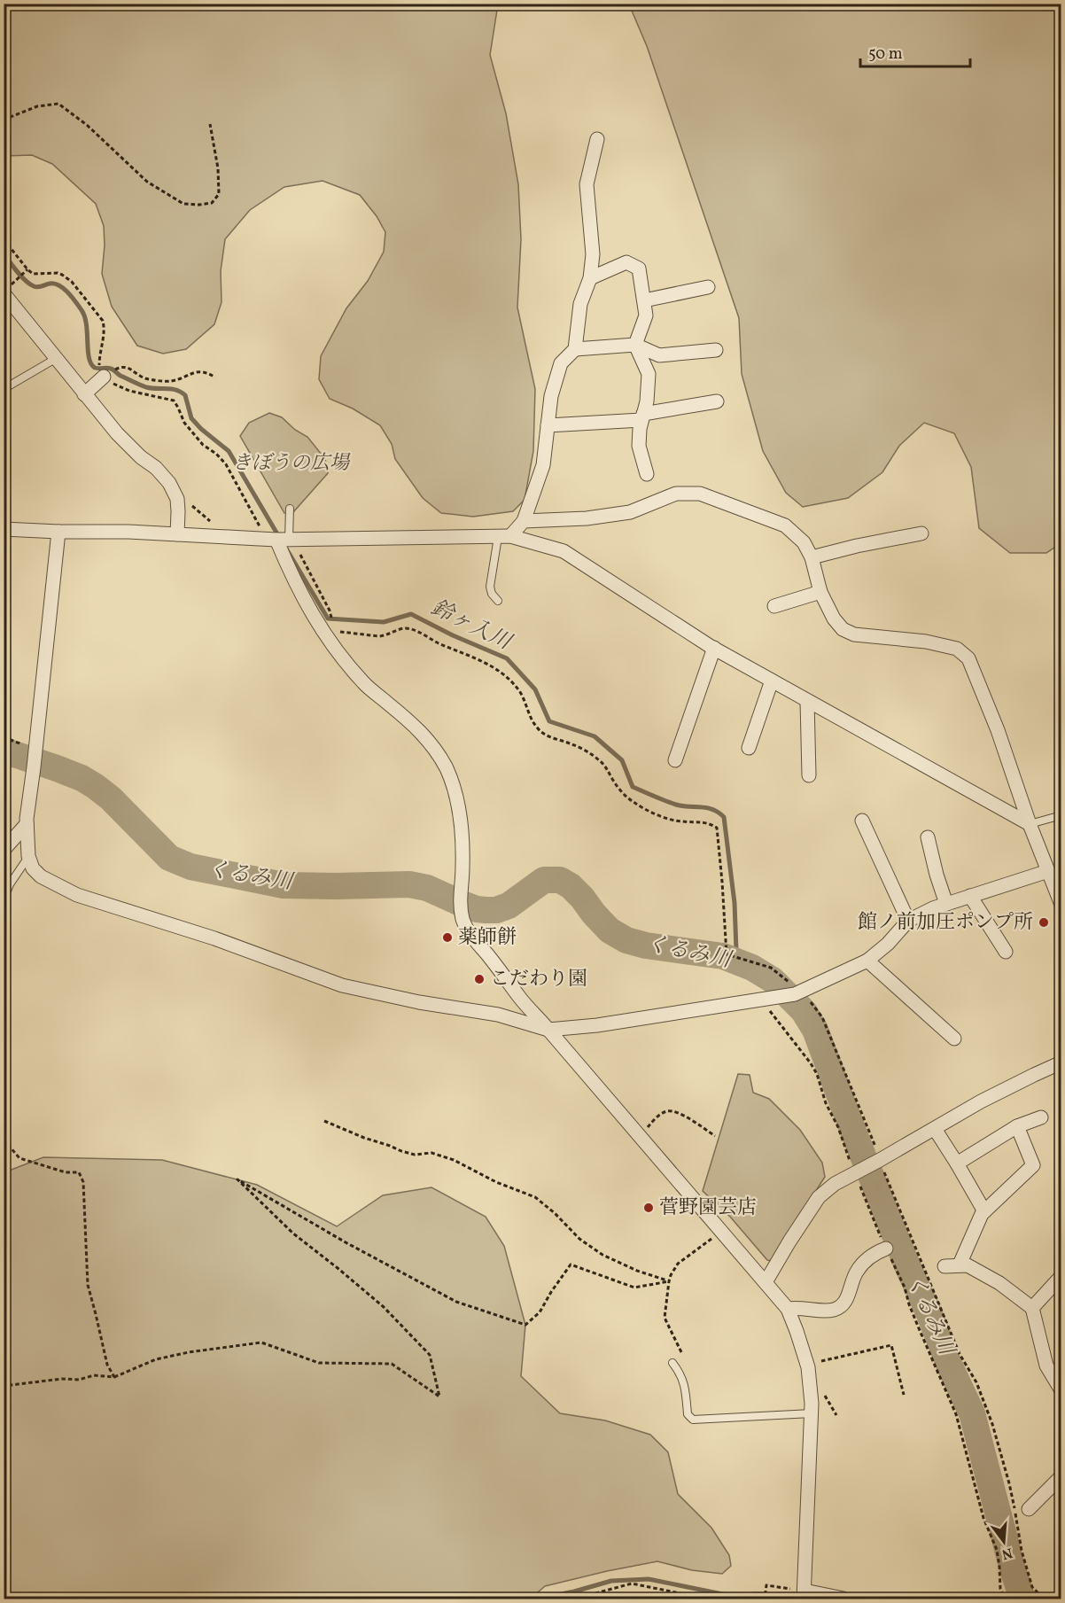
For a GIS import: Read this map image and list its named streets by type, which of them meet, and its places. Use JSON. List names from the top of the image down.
{
  "water": ["鈴ヶ入川", "くるみ川"],
  "parks": ["きぼうの広場"],
  "places": [
    "館ノ前加圧ポンプ所",
    "薬師餅",
    "こだわり園",
    "菅野園芸店"
  ],
  "scale_bar": "50 m",
  "north": "bottom"
}
